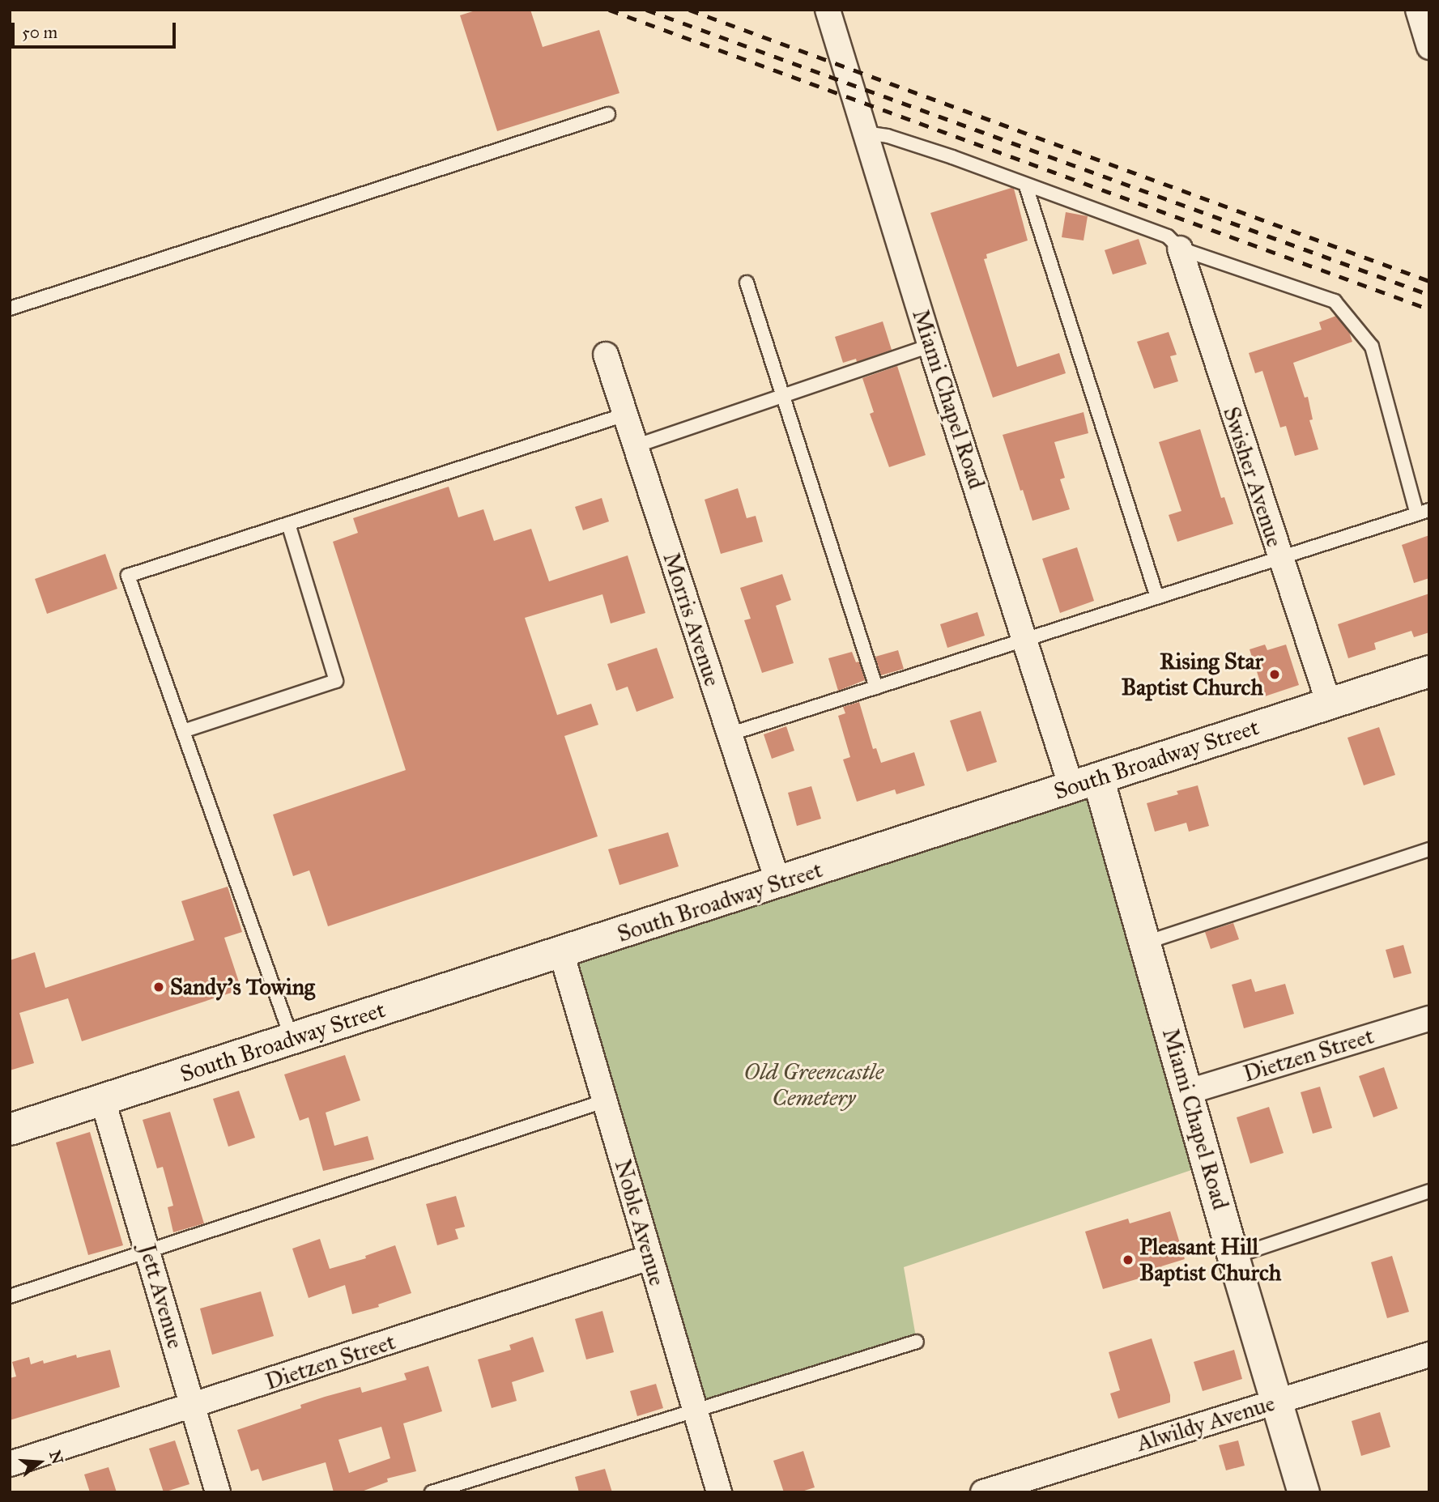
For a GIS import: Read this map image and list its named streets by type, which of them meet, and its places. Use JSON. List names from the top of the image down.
{
  "streets": {
    "street": [
      "Miami Chapel Road",
      "Swisher Avenue",
      "Morris Avenue",
      "South Broadway Street",
      "Dietzen Street",
      "Noble Avenue",
      "Jett Avenue",
      "Alwildy Avenue"
    ]
  },
  "crossings": [
    ["Miami Chapel Road", "South Broadway Street"],
    ["Miami Chapel Road", "Dietzen Street"],
    ["Miami Chapel Road", "Alwildy Avenue"],
    ["Swisher Avenue", "South Broadway Street"],
    ["Morris Avenue", "South Broadway Street"],
    ["South Broadway Street", "Noble Avenue"],
    ["South Broadway Street", "Jett Avenue"],
    ["Dietzen Street", "Noble Avenue"],
    ["Dietzen Street", "Jett Avenue"]
  ],
  "parks": ["Old Greencastle Cemetery"],
  "places": ["Rising Star Baptist Church", "Sandy’s Towing", "Pleasant Hill Baptist Church"],
  "scale_bar": "50 m",
  "north": "right"
}
